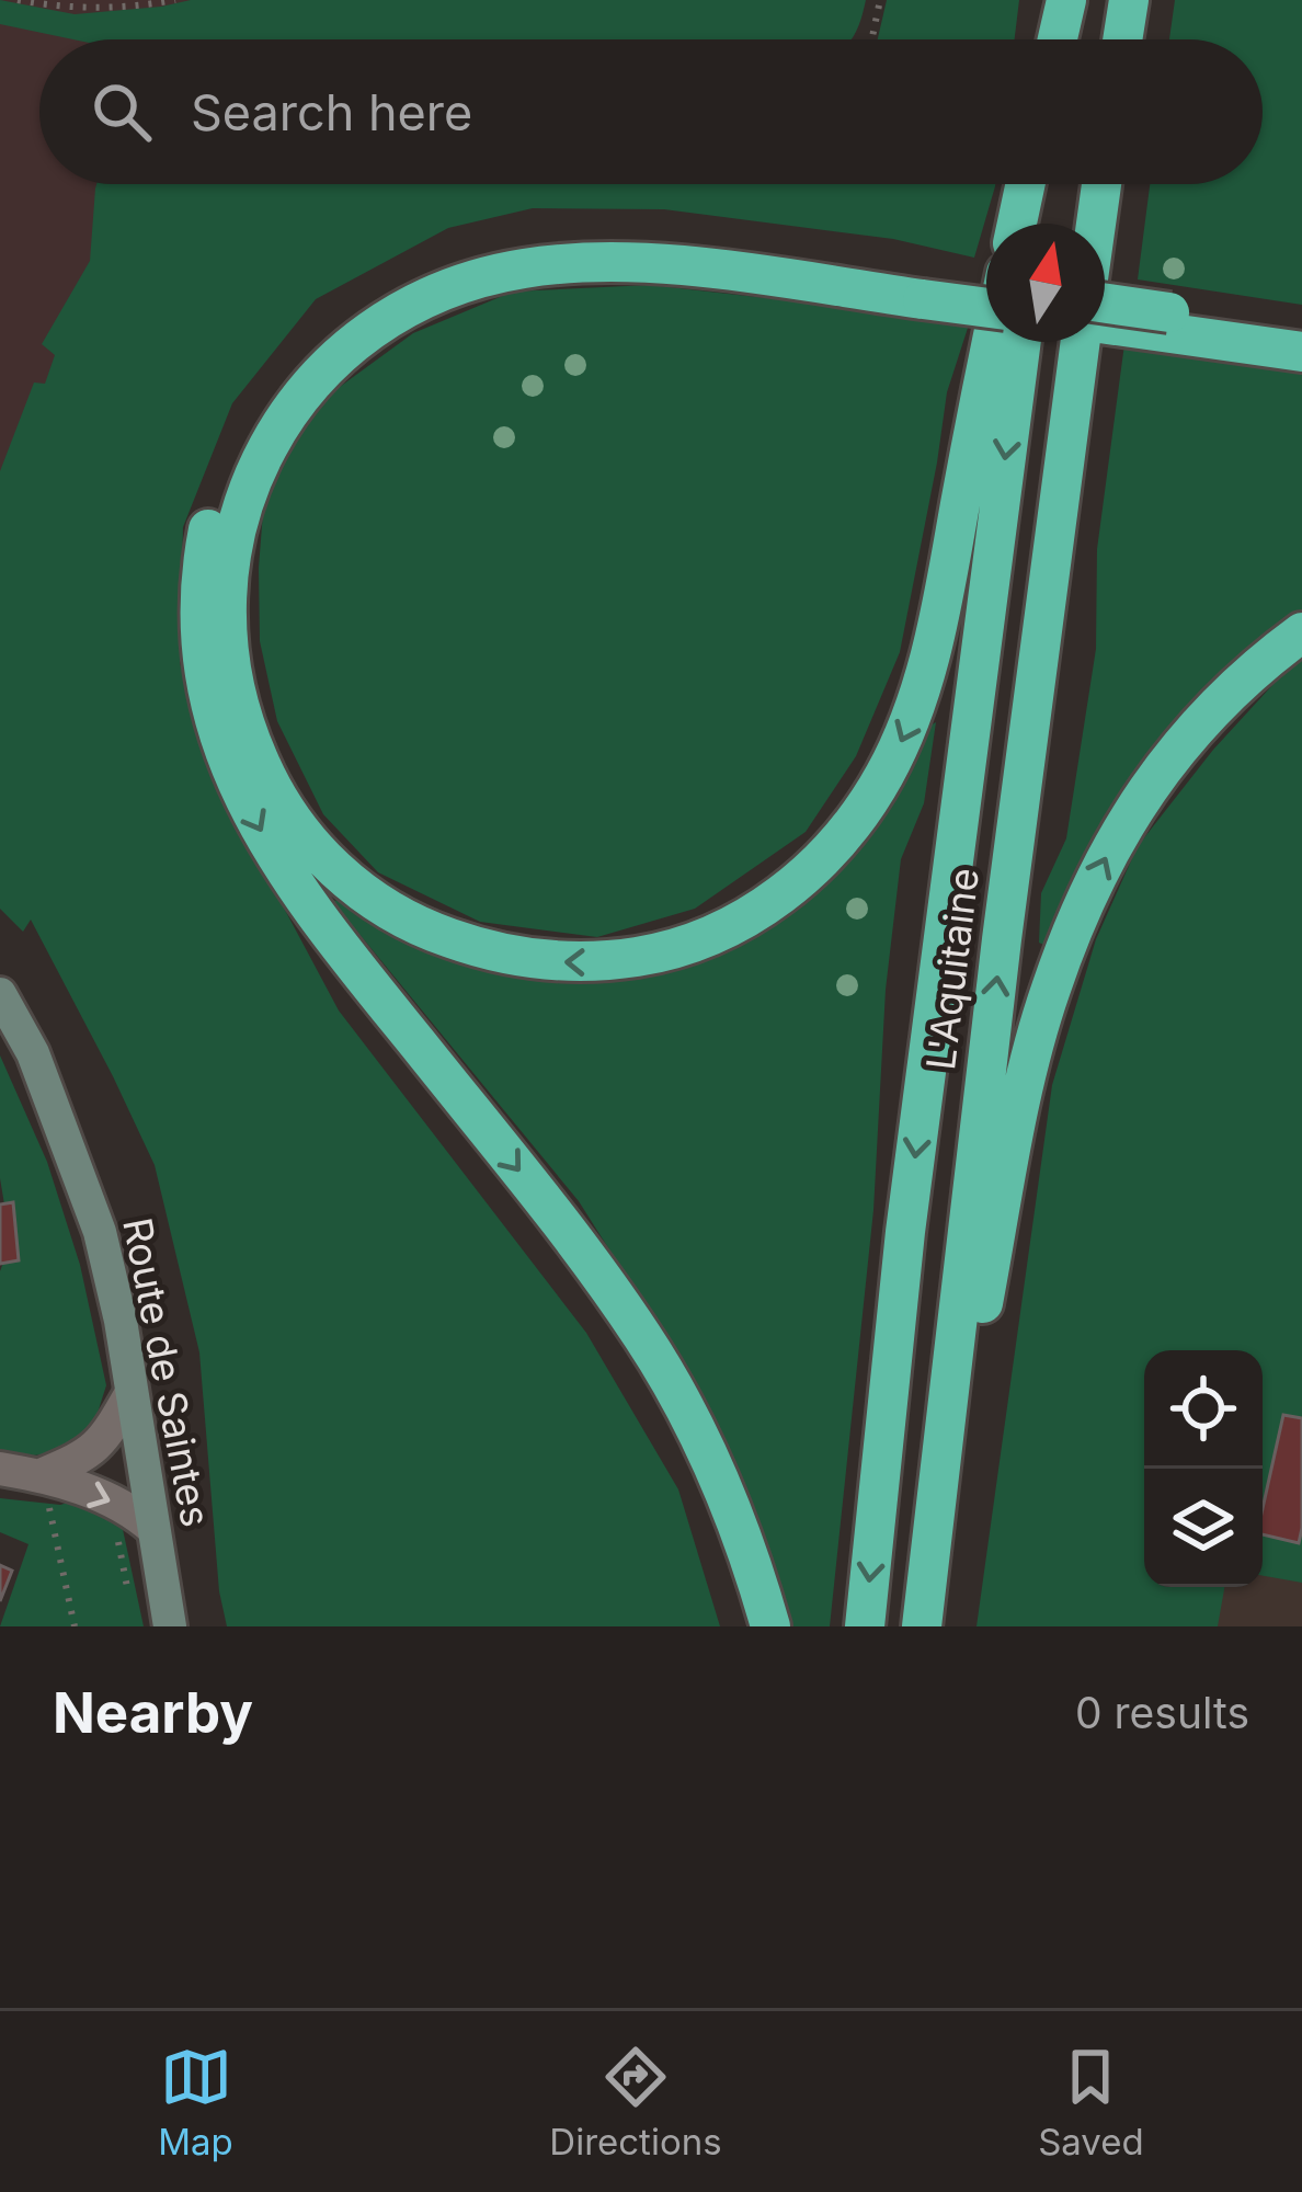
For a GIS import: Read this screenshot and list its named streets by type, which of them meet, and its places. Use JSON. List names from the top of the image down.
{
  "streets": {
    "highway": ["L'Aquitaine"],
    "street": ["Route de Saintes"]
  },
  "north": "top",
  "page": {
    "search": "Search here",
    "heading": ["Nearby", "0 results"],
    "nav": ["Map", "Directions", "Saved"]
  }
}
